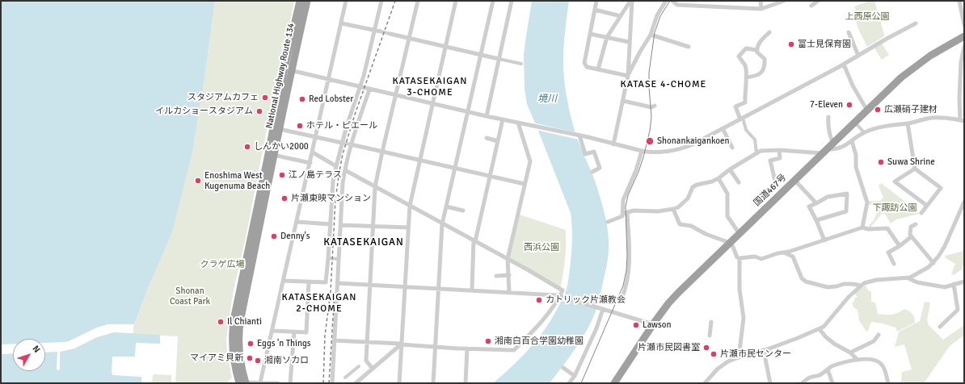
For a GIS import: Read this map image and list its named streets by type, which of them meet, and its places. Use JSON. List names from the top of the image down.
{
  "streets": {
    "highway": ["National Highway Route 134", "国道467号"]
  },
  "districts": [
    "KATASEKAIGAN 3-CHOME",
    "KATASE 4-CHOME",
    "KATASEKAIGAN",
    "KATASEKAIGAN 2-CHOME"
  ],
  "water": ["境川"],
  "parks": [
    "上西原公園",
    "下諏訪公園",
    "西浜公園",
    "クラゲ広場",
    "Shonan Coast Park"
  ],
  "places": [
    "富士見保育園",
    "スタジアムカフェ",
    "Red Lobster",
    "7-Eleven",
    "広瀬硝子建材",
    "イルカショースタジアム",
    "ホテル・ピエール",
    "Shonankaigankoen",
    "しんかい2000",
    "Suwa Shrine",
    "江ノ島テラス",
    "Enoshima West Kugenuma Beach",
    "片瀬東映マンション",
    "Denny's",
    "カトリック片瀬教会",
    "Il Chianti",
    "Lawson",
    "湘南白百合学園幼稚園",
    "Eggs 'n Things",
    "片瀬市民図書室",
    "片瀬市民センター",
    "マイアミ貝新",
    "湘南ソカロ"
  ],
  "north": "top right"
}
